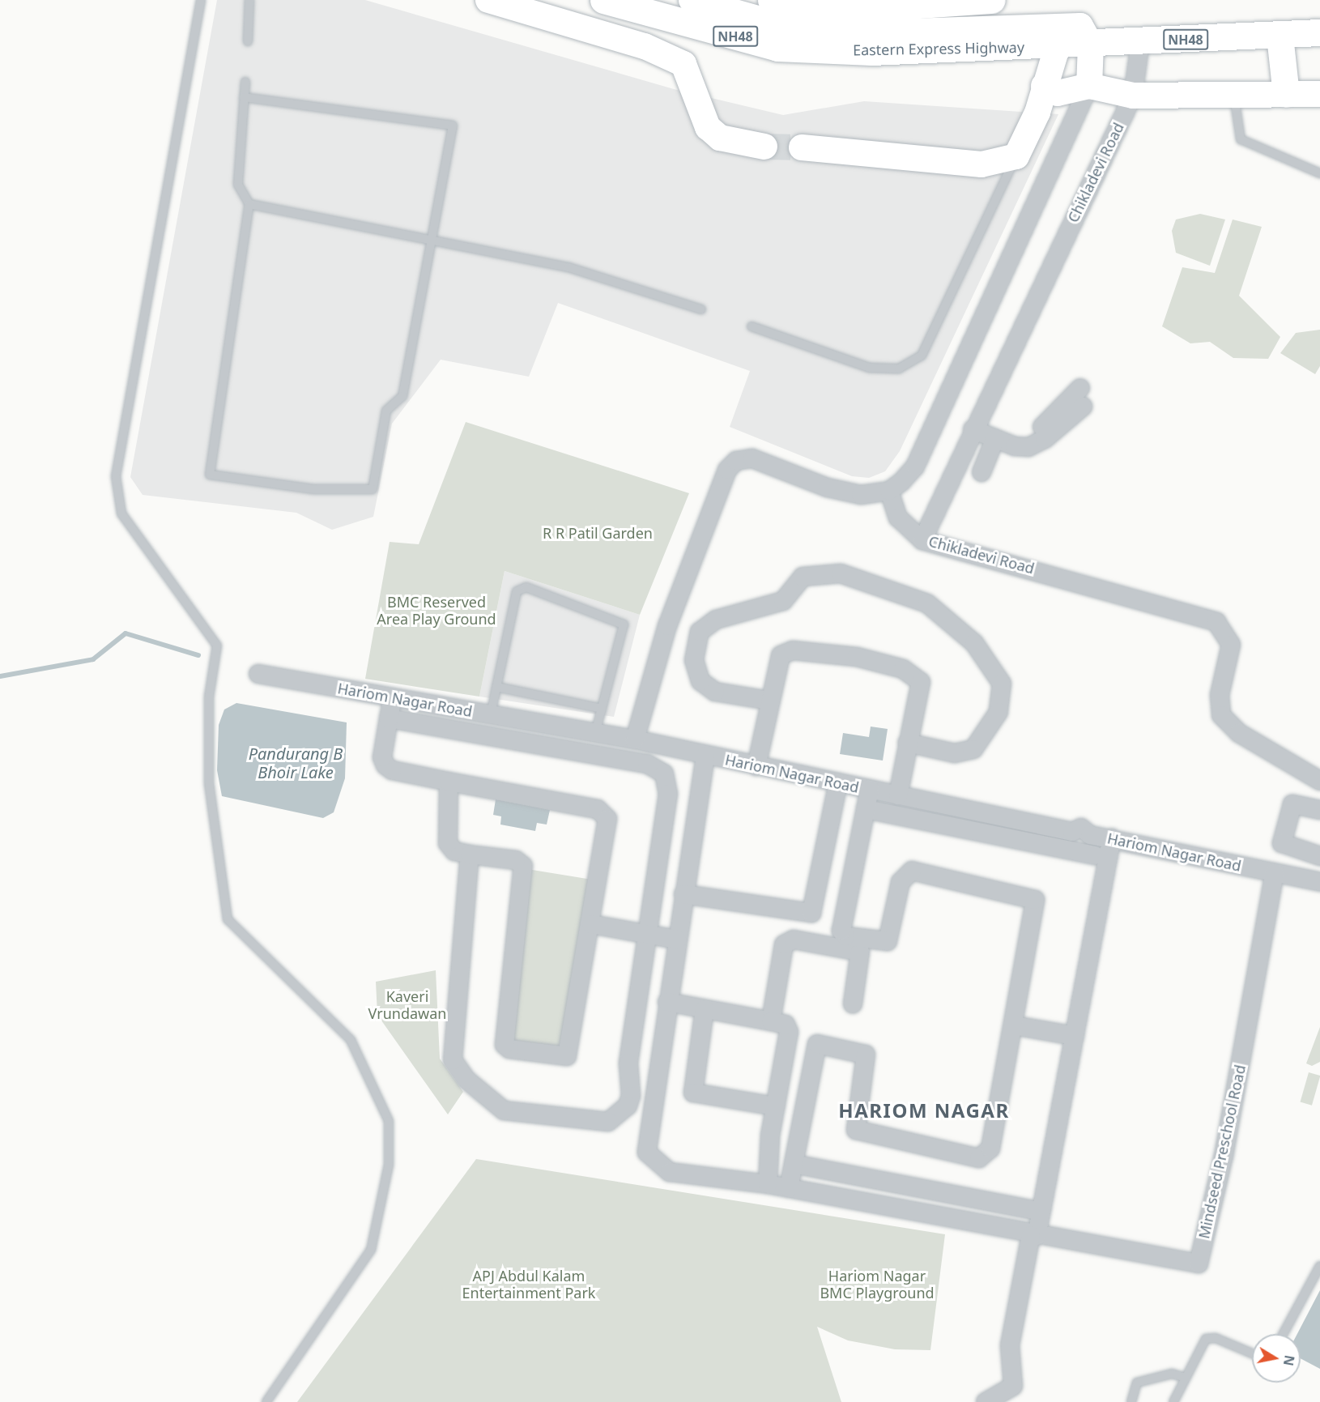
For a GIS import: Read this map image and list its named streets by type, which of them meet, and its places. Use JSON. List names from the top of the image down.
{
  "streets": {
    "highway": ["NH48", "Eastern Express Highway"],
    "street": ["Chikladevi Road", "Hariom Nagar Road", "Mindseed Preschool Road"]
  },
  "crossings": [
    ["NH48", "Eastern Express Highway"],
    ["Eastern Express Highway", "Chikladevi Road"],
    ["Hariom Nagar Road", "Mindseed Preschool Road"]
  ],
  "districts": ["HARIOM NAGAR"],
  "water": ["Pandurang B Bhoir Lake"],
  "parks": [
    "R R Patil Garden",
    "BMC Reserved Area Play Ground",
    "Kaveri Vrundawan",
    "APJ Abdul Kalam Entertainment Park",
    "Hariom Nagar BMC Playground"
  ],
  "north": "right"
}
